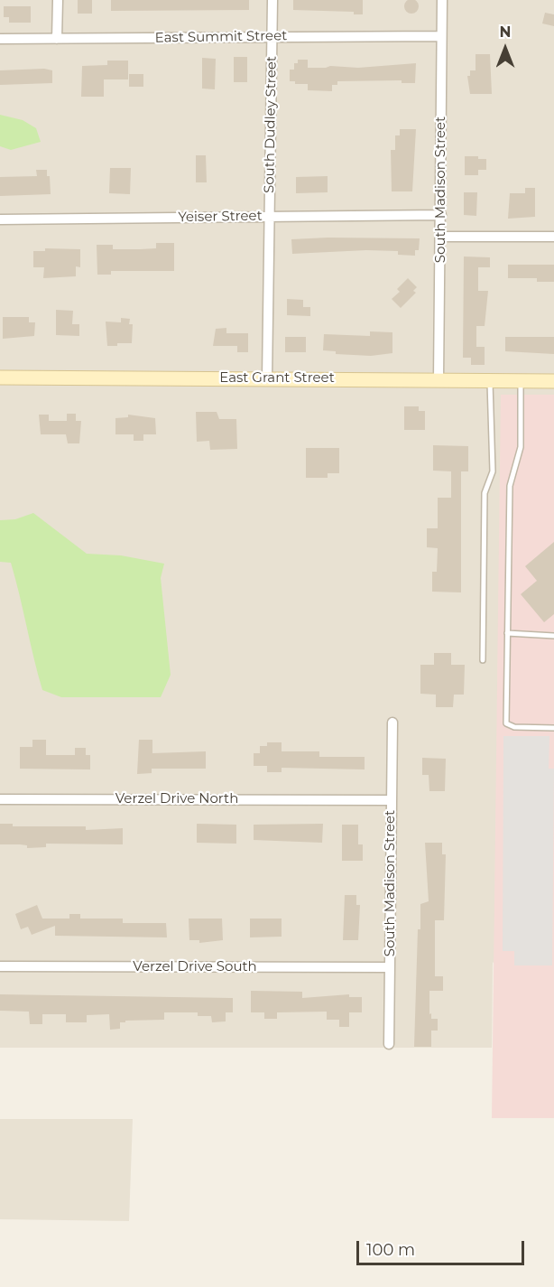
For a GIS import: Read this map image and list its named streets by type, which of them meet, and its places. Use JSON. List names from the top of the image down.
{
  "streets": {
    "main road": ["East Grant Street"],
    "street": [
      "East Summit Street",
      "South Dudley Street",
      "South Madison Street",
      "Yeiser Street",
      "Verzel Drive North",
      "Verzel Drive South"
    ]
  },
  "crossings": [
    ["East Summit Street", "South Dudley Street"],
    ["East Summit Street", "South Madison Street"],
    ["South Dudley Street", "Yeiser Street"],
    ["South Dudley Street", "East Grant Street"],
    ["South Madison Street", "Yeiser Street"],
    ["South Madison Street", "East Grant Street"],
    ["South Madison Street", "Verzel Drive North"],
    ["South Madison Street", "Verzel Drive South"]
  ],
  "scale_bar": "100 m",
  "north": "top"
}
